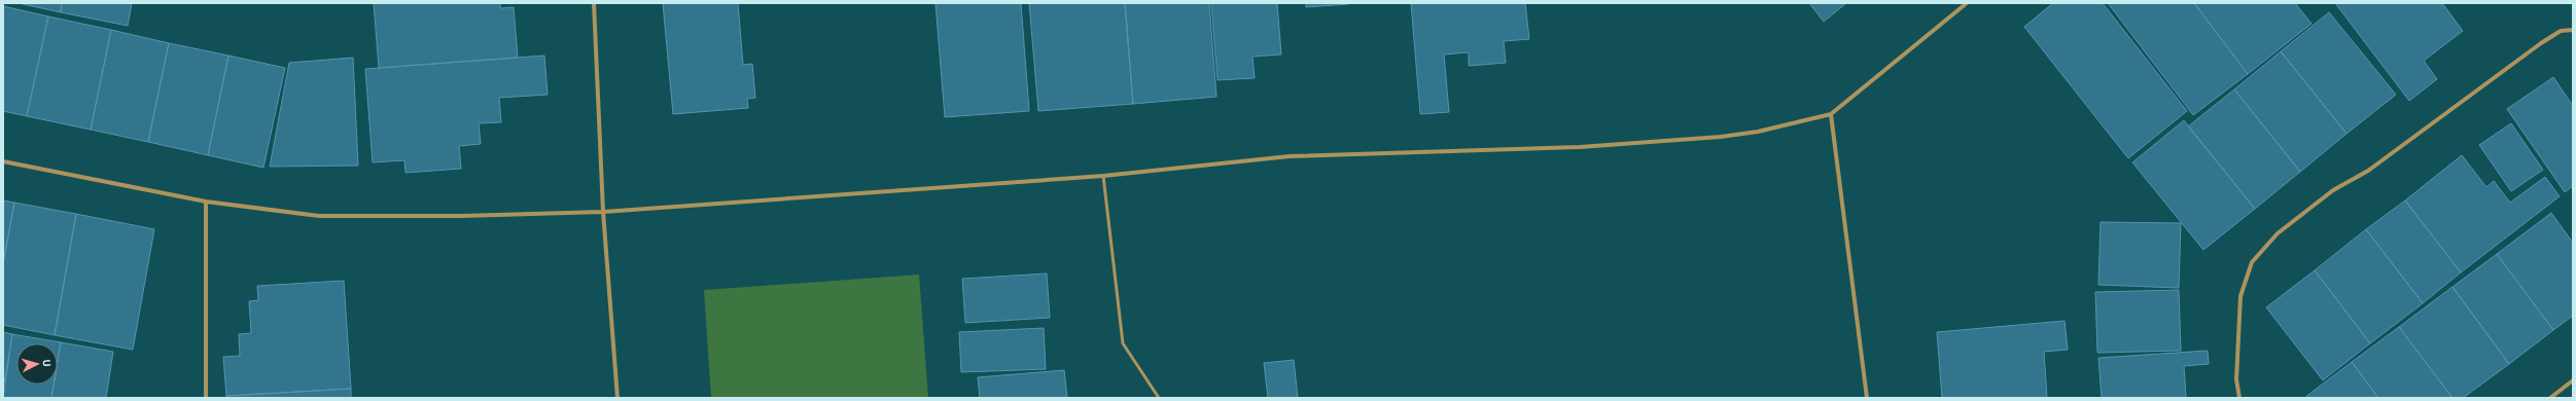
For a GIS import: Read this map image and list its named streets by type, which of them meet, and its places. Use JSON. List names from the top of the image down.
{
  "north": "right"
}
